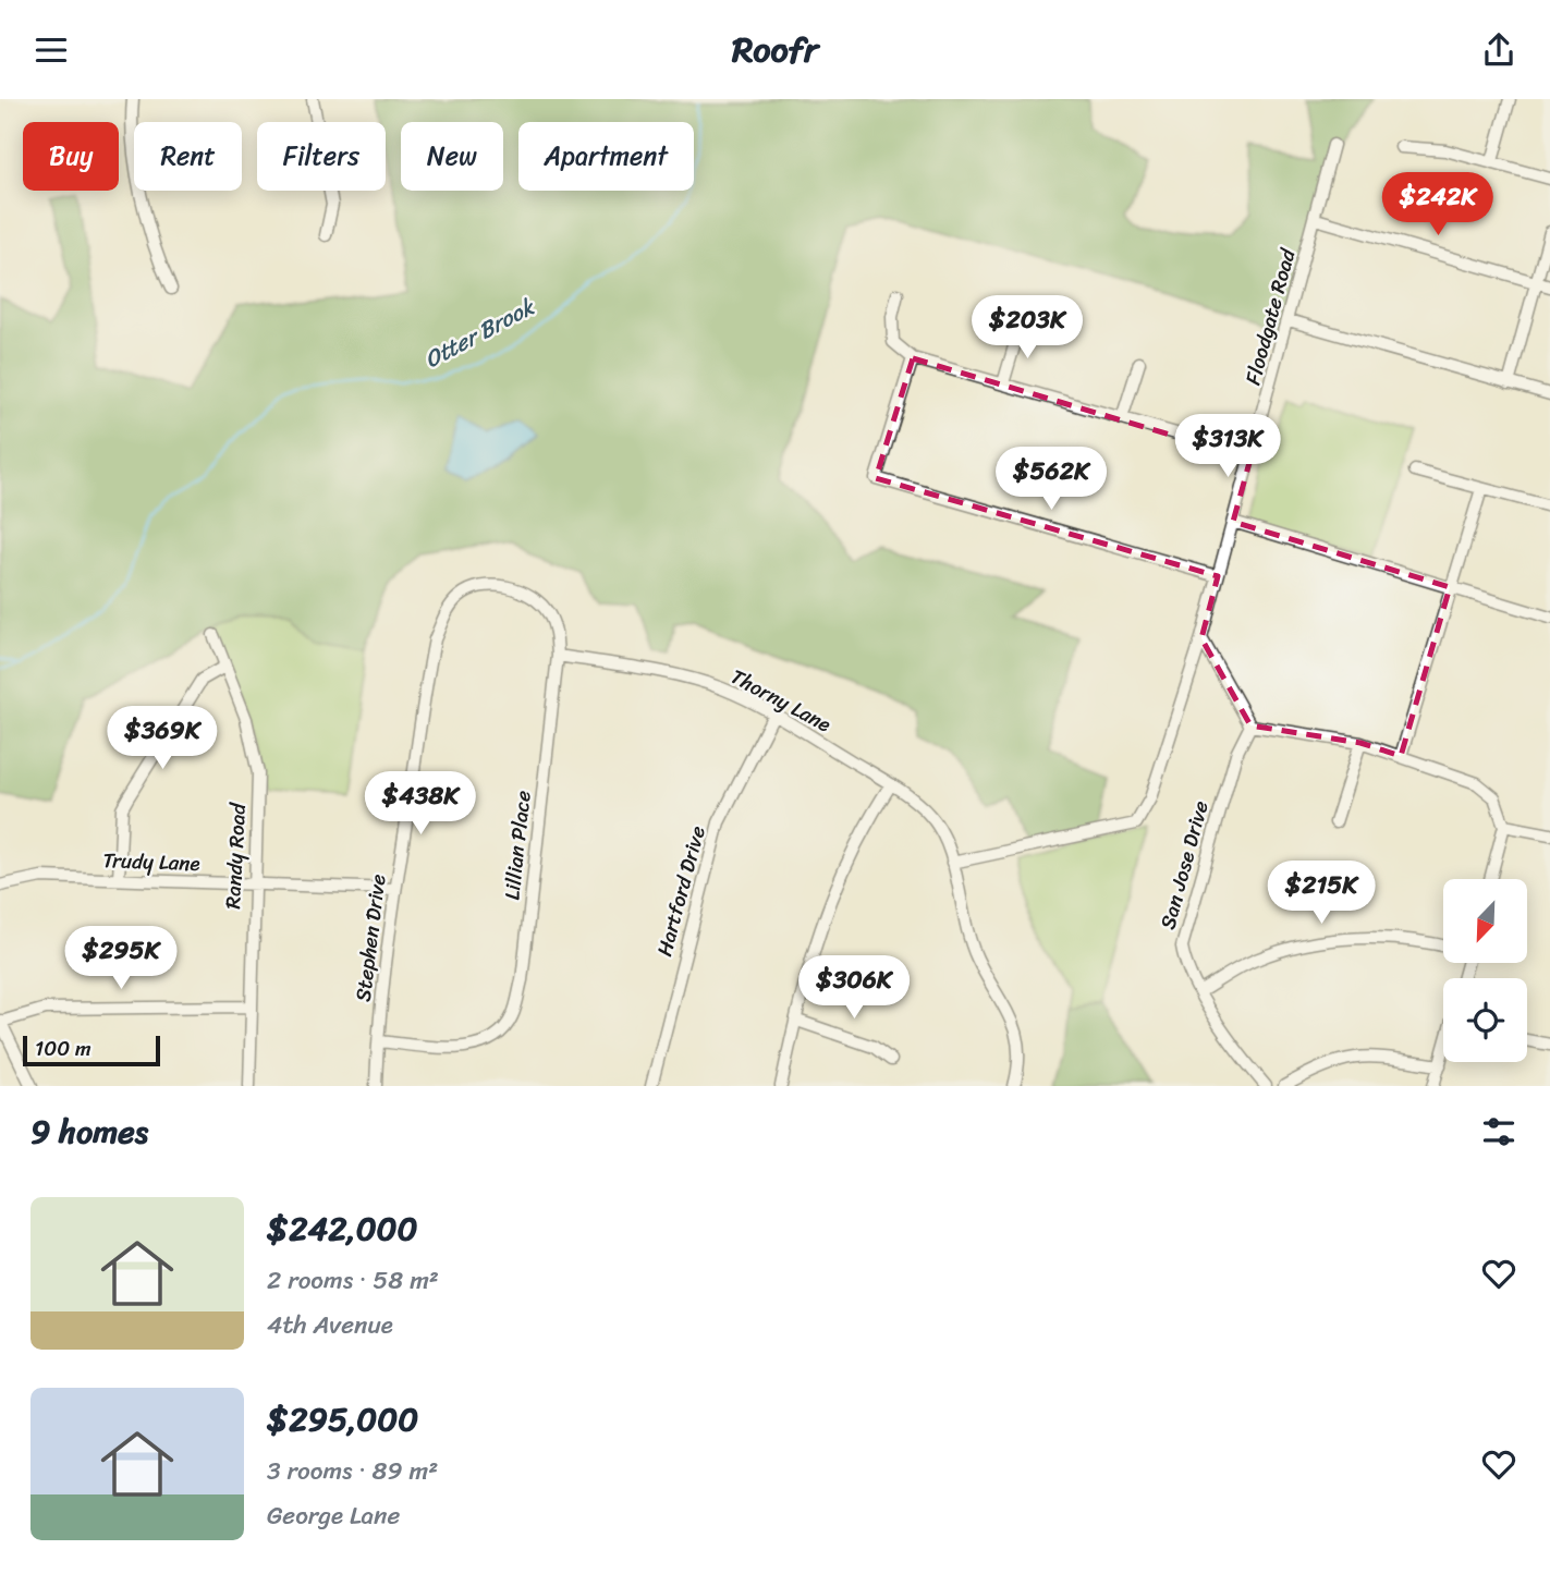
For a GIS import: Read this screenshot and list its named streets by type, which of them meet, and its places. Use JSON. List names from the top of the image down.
{
  "streets": {
    "street": [
      "Floodgate Road",
      "Thorny Lane",
      "Lillian Place",
      "Randy Road",
      "Trudy Lane",
      "San Jose Drive",
      "Hartford Drive",
      "Stephen Drive"
    ]
  },
  "crossings": [
    ["Floodgate Road", "Thorny Lane"],
    ["Thorny Lane", "Lillian Place"],
    ["Thorny Lane", "Hartford Drive"],
    ["Lillian Place", "Stephen Drive"],
    ["Randy Road", "Trudy Lane"],
    ["Trudy Lane", "Stephen Drive"]
  ],
  "water": ["Otter Brook"],
  "scale_bar": "100 m",
  "north": "bottom left",
  "page": {
    "header": "Roofr",
    "chip": [
      "Buy",
      "Rent",
      "Filters",
      "New",
      "Apartment"
    ],
    "price": [
      "$242K",
      "$203K",
      "$313K",
      "$562K",
      "$369K",
      "$438K",
      "$215K",
      "$295K",
      "$306K"
    ],
    "scale": "100 m",
    "heading": "9 homes",
    "list": [
      {
        "name": "$242,000",
        "note": "2 rooms · 58 m² · 4th Avenue"
      },
      {
        "name": "$295,000",
        "note": "3 rooms · 89 m² · George Lane"
      }
    ]
  }
}
